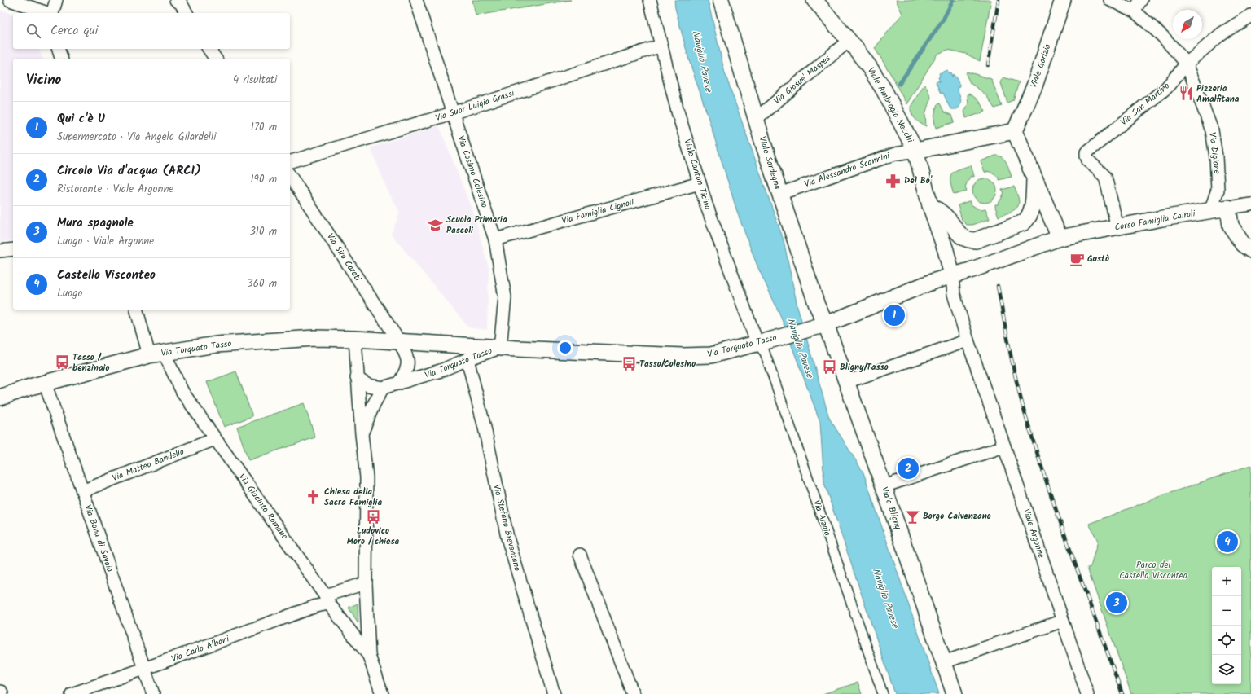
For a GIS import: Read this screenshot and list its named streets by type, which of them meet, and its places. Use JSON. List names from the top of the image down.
{
  "streets": {
    "street": [
      "Viale Gorizia",
      "Via Giosue' Maspes",
      "Via San Martino",
      "Viale Ambrogio Necchi",
      "Via Suor Luigia Grassi",
      "Via Digione",
      "Viale Sardegna",
      "Via Alessandro Scannini",
      "Via Cosimo Colesino",
      "Viale Canton Ticino",
      "Via Famiglia Cignoli",
      "Corso Famiglia Cairoli",
      "Via Siro Carati",
      "Via Torquato Tasso",
      "Via Matteo Bandello",
      "Via Giacinto Romano",
      "Viale Bligny",
      "Via Alzaia",
      "Via Stefano Breventano",
      "Viale Argonne",
      "Via Bona di Savoia",
      "Via Carlo Albani"
    ]
  },
  "crossings": [
    ["Via Giosue' Maspes", "Viale Ambrogio Necchi"],
    ["Via Giosue' Maspes", "Viale Sardegna"],
    ["Via San Martino", "Via Digione"],
    ["Via San Martino", "Corso Famiglia Cairoli"],
    ["Viale Ambrogio Necchi", "Via Alessandro Scannini"],
    ["Viale Ambrogio Necchi", "Corso Famiglia Cairoli"],
    ["Viale Ambrogio Necchi", "Via Torquato Tasso"],
    ["Viale Ambrogio Necchi", "Viale Argonne"],
    ["Via Suor Luigia Grassi", "Via Cosimo Colesino"],
    ["Via Suor Luigia Grassi", "Viale Canton Ticino"],
    ["Via Digione", "Corso Famiglia Cairoli"],
    ["Viale Sardegna", "Via Alessandro Scannini"],
    ["Viale Sardegna", "Via Torquato Tasso"],
    ["Viale Sardegna", "Viale Bligny"],
    ["Via Cosimo Colesino", "Via Famiglia Cignoli"],
    ["Via Cosimo Colesino", "Via Torquato Tasso"],
    ["Viale Canton Ticino", "Via Famiglia Cignoli"],
    ["Viale Canton Ticino", "Via Torquato Tasso"],
    ["Viale Canton Ticino", "Via Alzaia"],
    ["Corso Famiglia Cairoli", "Via Torquato Tasso"],
    ["Corso Famiglia Cairoli", "Viale Argonne"],
    ["Via Siro Carati", "Via Torquato Tasso"],
    ["Via Torquato Tasso", "Via Giacinto Romano"],
    ["Via Torquato Tasso", "Viale Bligny"],
    ["Via Torquato Tasso", "Via Alzaia"],
    ["Via Torquato Tasso", "Via Stefano Breventano"],
    ["Via Torquato Tasso", "Viale Argonne"],
    ["Via Torquato Tasso", "Via Bona di Savoia"],
    ["Via Matteo Bandello", "Via Giacinto Romano"],
    ["Via Matteo Bandello", "Via Bona di Savoia"],
    ["Via Giacinto Romano", "Via Carlo Albani"],
    ["Via Bona di Savoia", "Via Carlo Albani"]
  ],
  "water": ["Naviglio Pavese"],
  "parks": ["Parco del Castello Visconteo"],
  "places": {
    "restaurant": ["Pizzeria Amalfitana"],
    "pharmacy": ["Del Bo'"],
    "school or university": ["Scuola Primaria Pascoli"],
    "cafe": ["Gustò"],
    "bus stop": [
      "Tasso / benzinaio",
      "Tasso/Colesino",
      "Bligny/Tasso",
      "Ludovico Moro / chiesa"
    ],
    "church": ["Chiesa della Sacra Famiglia"],
    "bar": ["Borgo Calvenzano"]
  },
  "north": "bottom left",
  "page": {
    "search": "Cerca qui",
    "heading": ["Vicino", "4 risultati"],
    "list": [
      {
        "mark": "1",
        "name": "Qui c'è U",
        "note": "Supermercato · Via Angelo Gilardelli",
        "value": "170 m"
      },
      {
        "mark": "2",
        "name": "Circolo Via d'acqua (ARCI)",
        "note": "Ristorante · Viale Argonne",
        "value": "190 m"
      },
      {
        "mark": "3",
        "name": "Mura spagnole",
        "note": "Luogo · Viale Argonne",
        "value": "310 m"
      },
      {
        "mark": "4",
        "name": "Castello Visconteo",
        "note": "Luogo",
        "value": "360 m"
      }
    ],
    "pins": [
      "1",
      "2",
      "4",
      "3"
    ],
    "map_buttons": ["+", "−"]
  }
}
